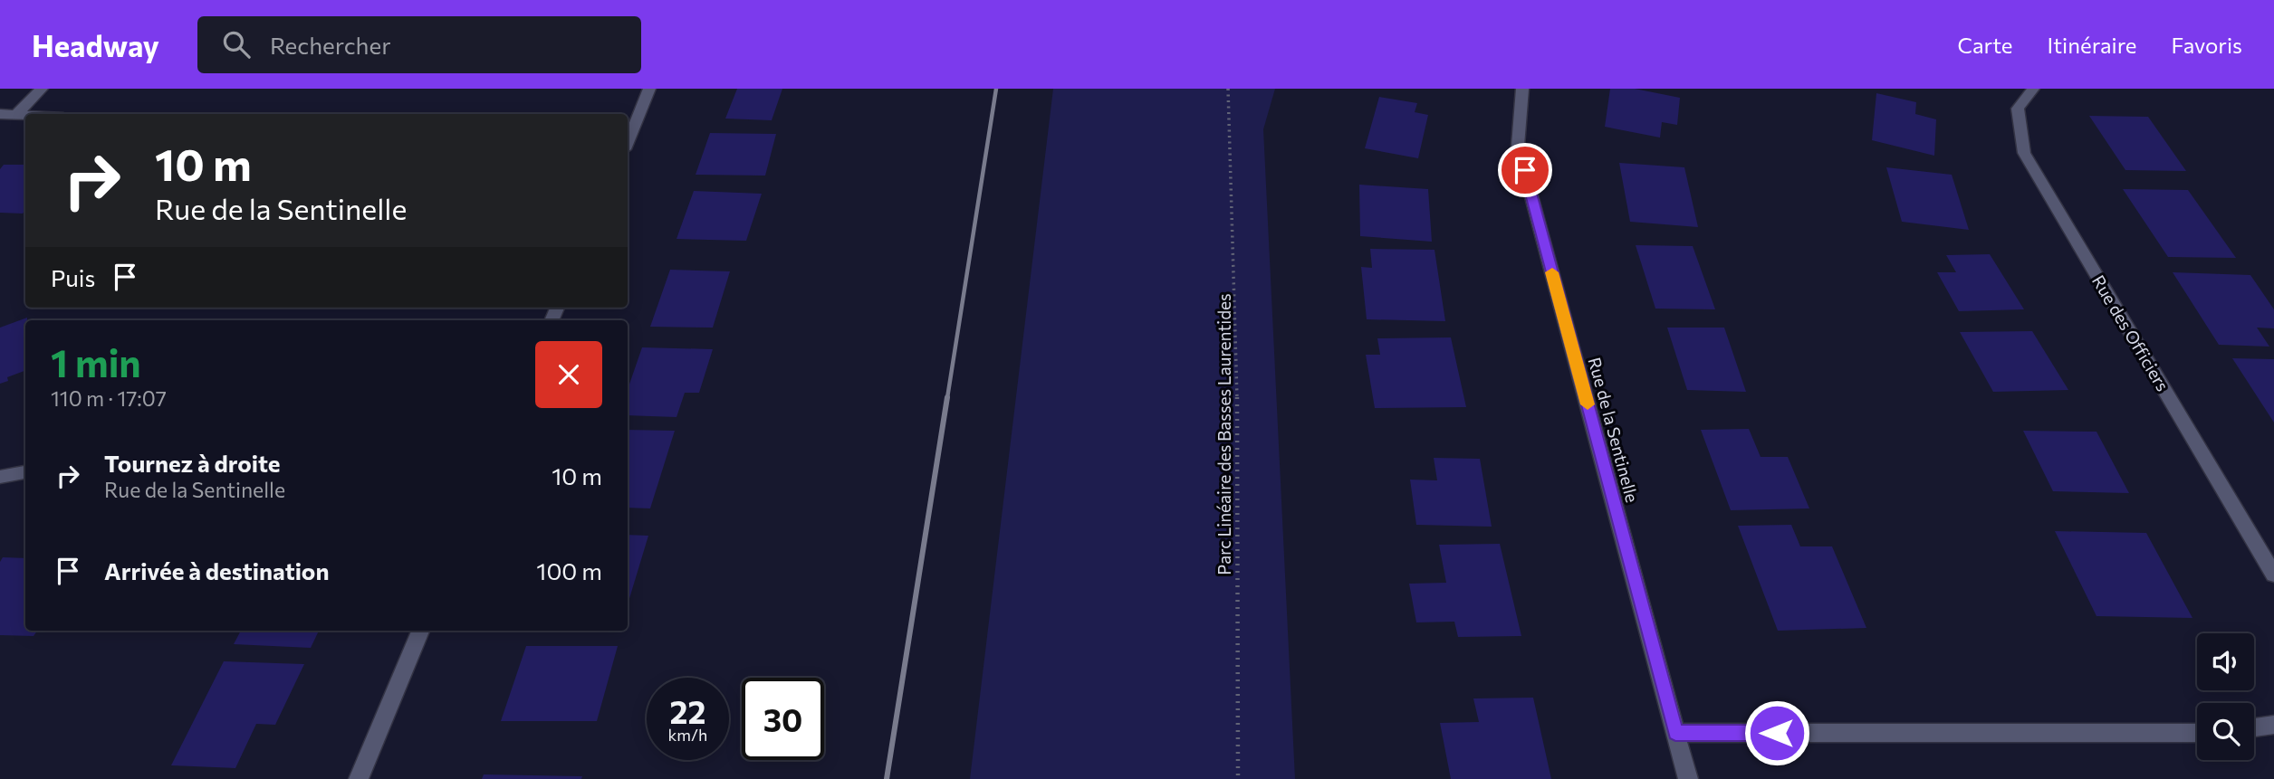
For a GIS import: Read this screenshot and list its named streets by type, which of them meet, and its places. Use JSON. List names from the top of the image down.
{
  "streets": {
    "street": ["Rue des Officiers", "Rue de la Sentinelle"],
    "path": ["Parc Linéaire des Basses Laurentides"]
  },
  "page": {
    "header": "Headway",
    "search": "Rechercher",
    "nav": ["Carte", "Itinéraire", "Favoris"],
    "turn": ["10 m", "Rue de la Sentinelle"],
    "then": "Puis",
    "heading": ["1 min", "110 m · 17:07"],
    "list": [
      {
        "name": "Tournez à droite",
        "note": "Rue de la Sentinelle",
        "value": "10 m"
      },
      {
        "name": "Arrivée à destination",
        "value": "100 m"
      }
    ],
    "speed": "22 km/h",
    "limit": "30"
  }
}
